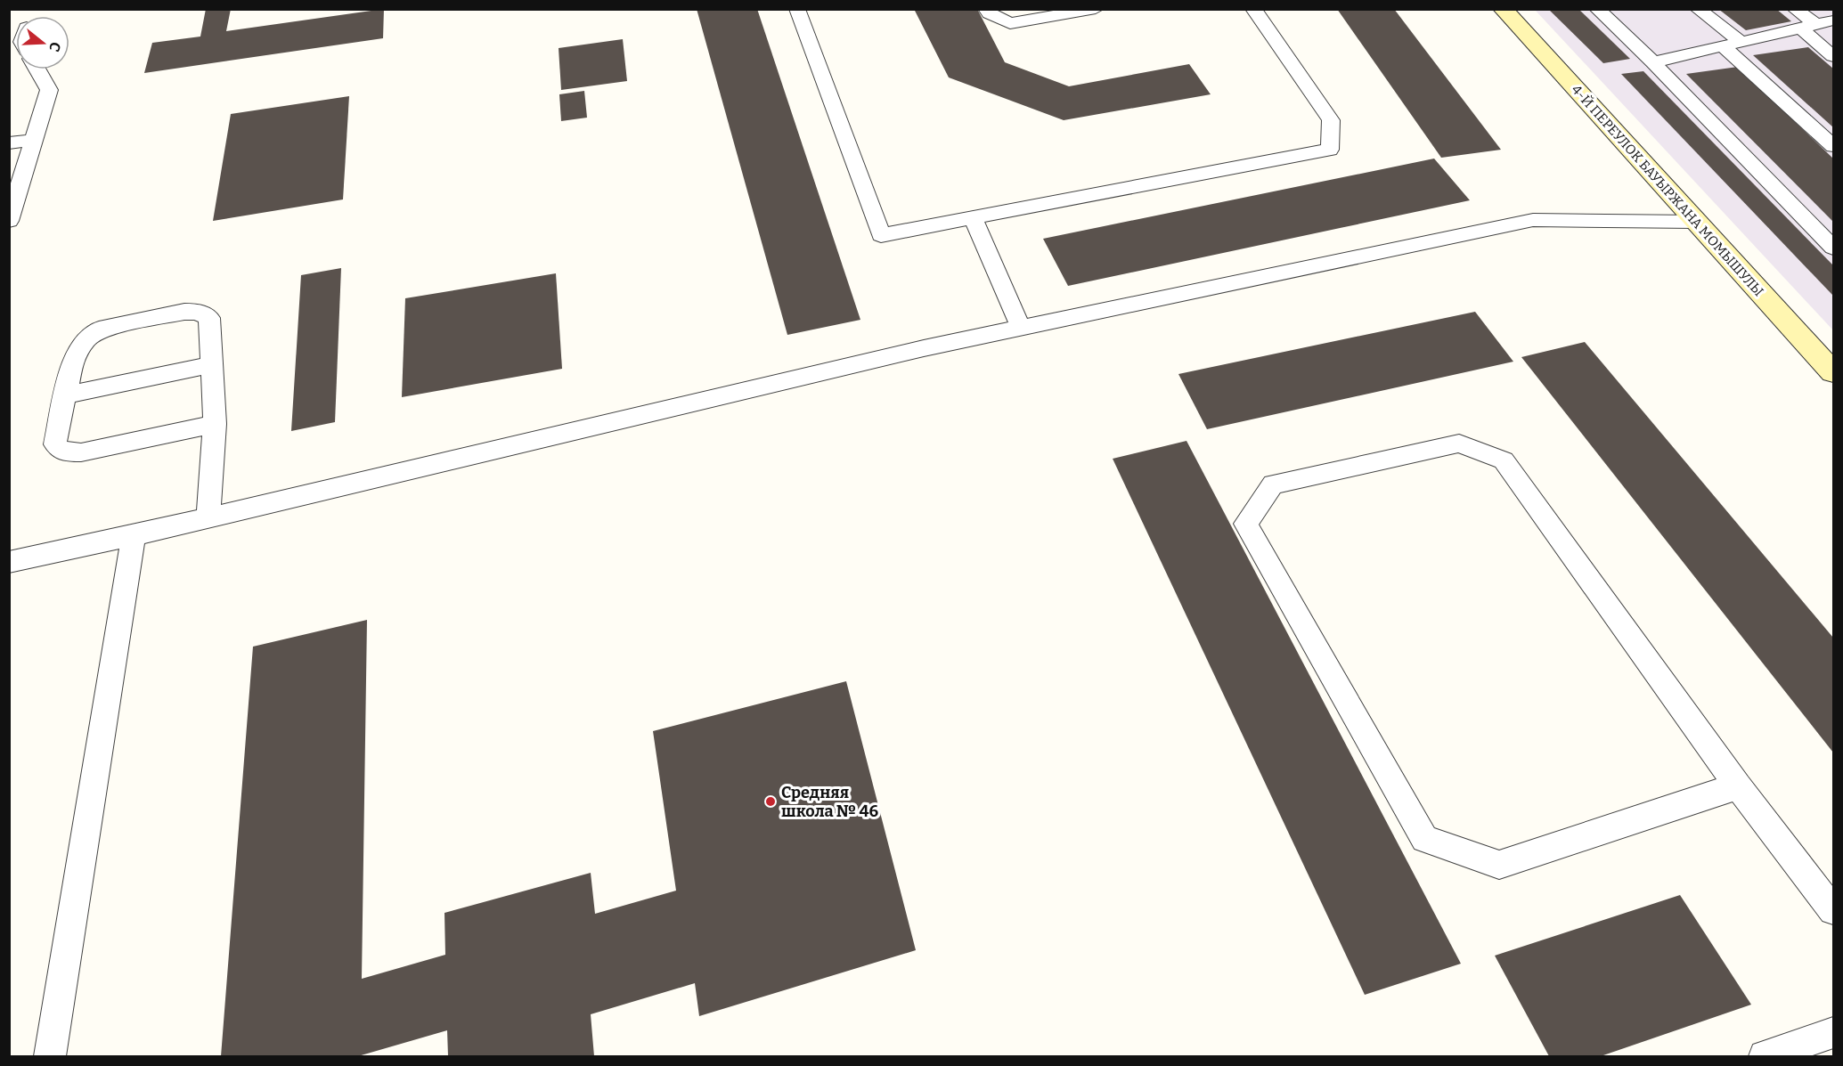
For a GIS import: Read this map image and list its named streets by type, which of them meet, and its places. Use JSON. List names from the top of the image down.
{
  "streets": {
    "street": ["4-Й ПЕРЕУЛОК БАУЫРЖАНА МОМЫШУЛЫ"]
  },
  "places": ["Средняя школа № 46"],
  "north": "right"
}
